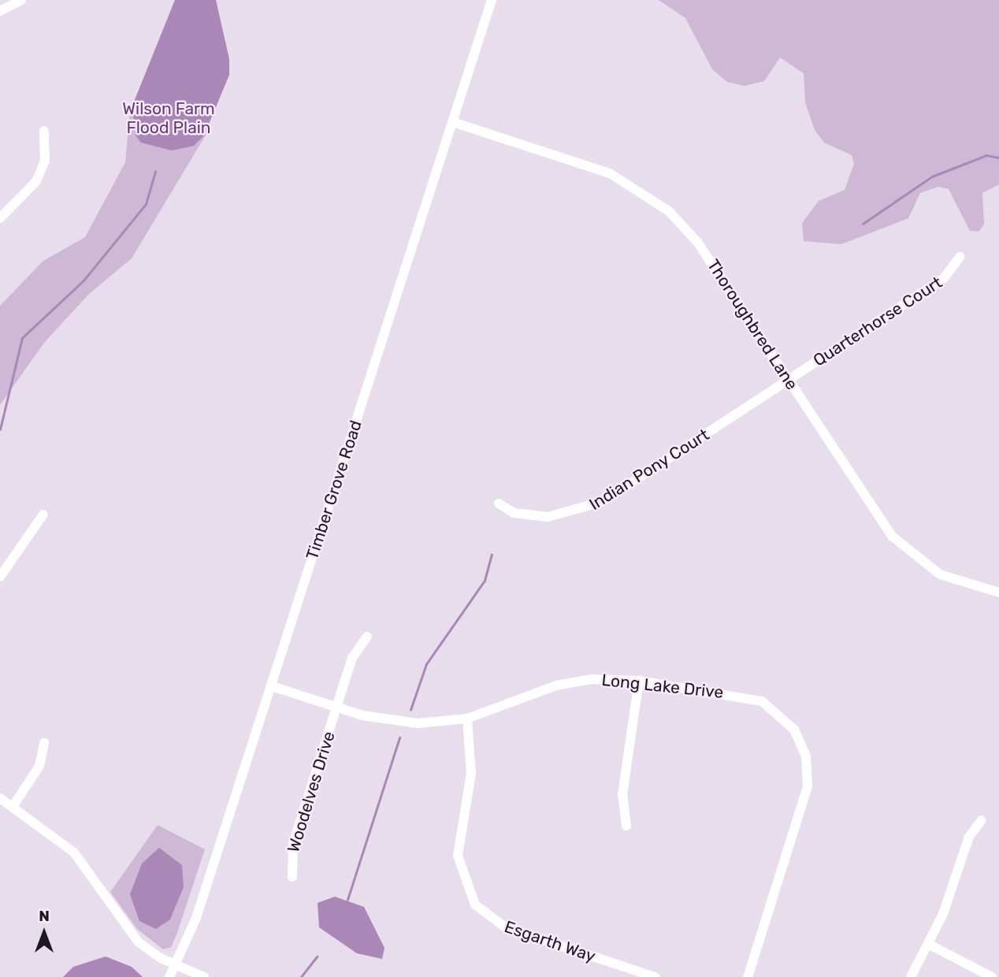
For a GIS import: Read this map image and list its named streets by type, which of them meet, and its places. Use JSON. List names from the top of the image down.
{
  "streets": {
    "street": [
      "Quarterhorse Court",
      "Thoroughbred Lane",
      "Indian Pony Court",
      "Timber Grove Road",
      "Long Lake Drive",
      "Woodelves Drive",
      "Esgarth Way"
    ]
  },
  "crossings": [
    ["Quarterhorse Court", "Thoroughbred Lane"],
    ["Quarterhorse Court", "Indian Pony Court"],
    ["Thoroughbred Lane", "Indian Pony Court"],
    ["Thoroughbred Lane", "Timber Grove Road"],
    ["Timber Grove Road", "Long Lake Drive"],
    ["Long Lake Drive", "Woodelves Drive"],
    ["Long Lake Drive", "Esgarth Way"]
  ],
  "parks": ["Wilson Farm Flood Plain"],
  "north": "top"
}
